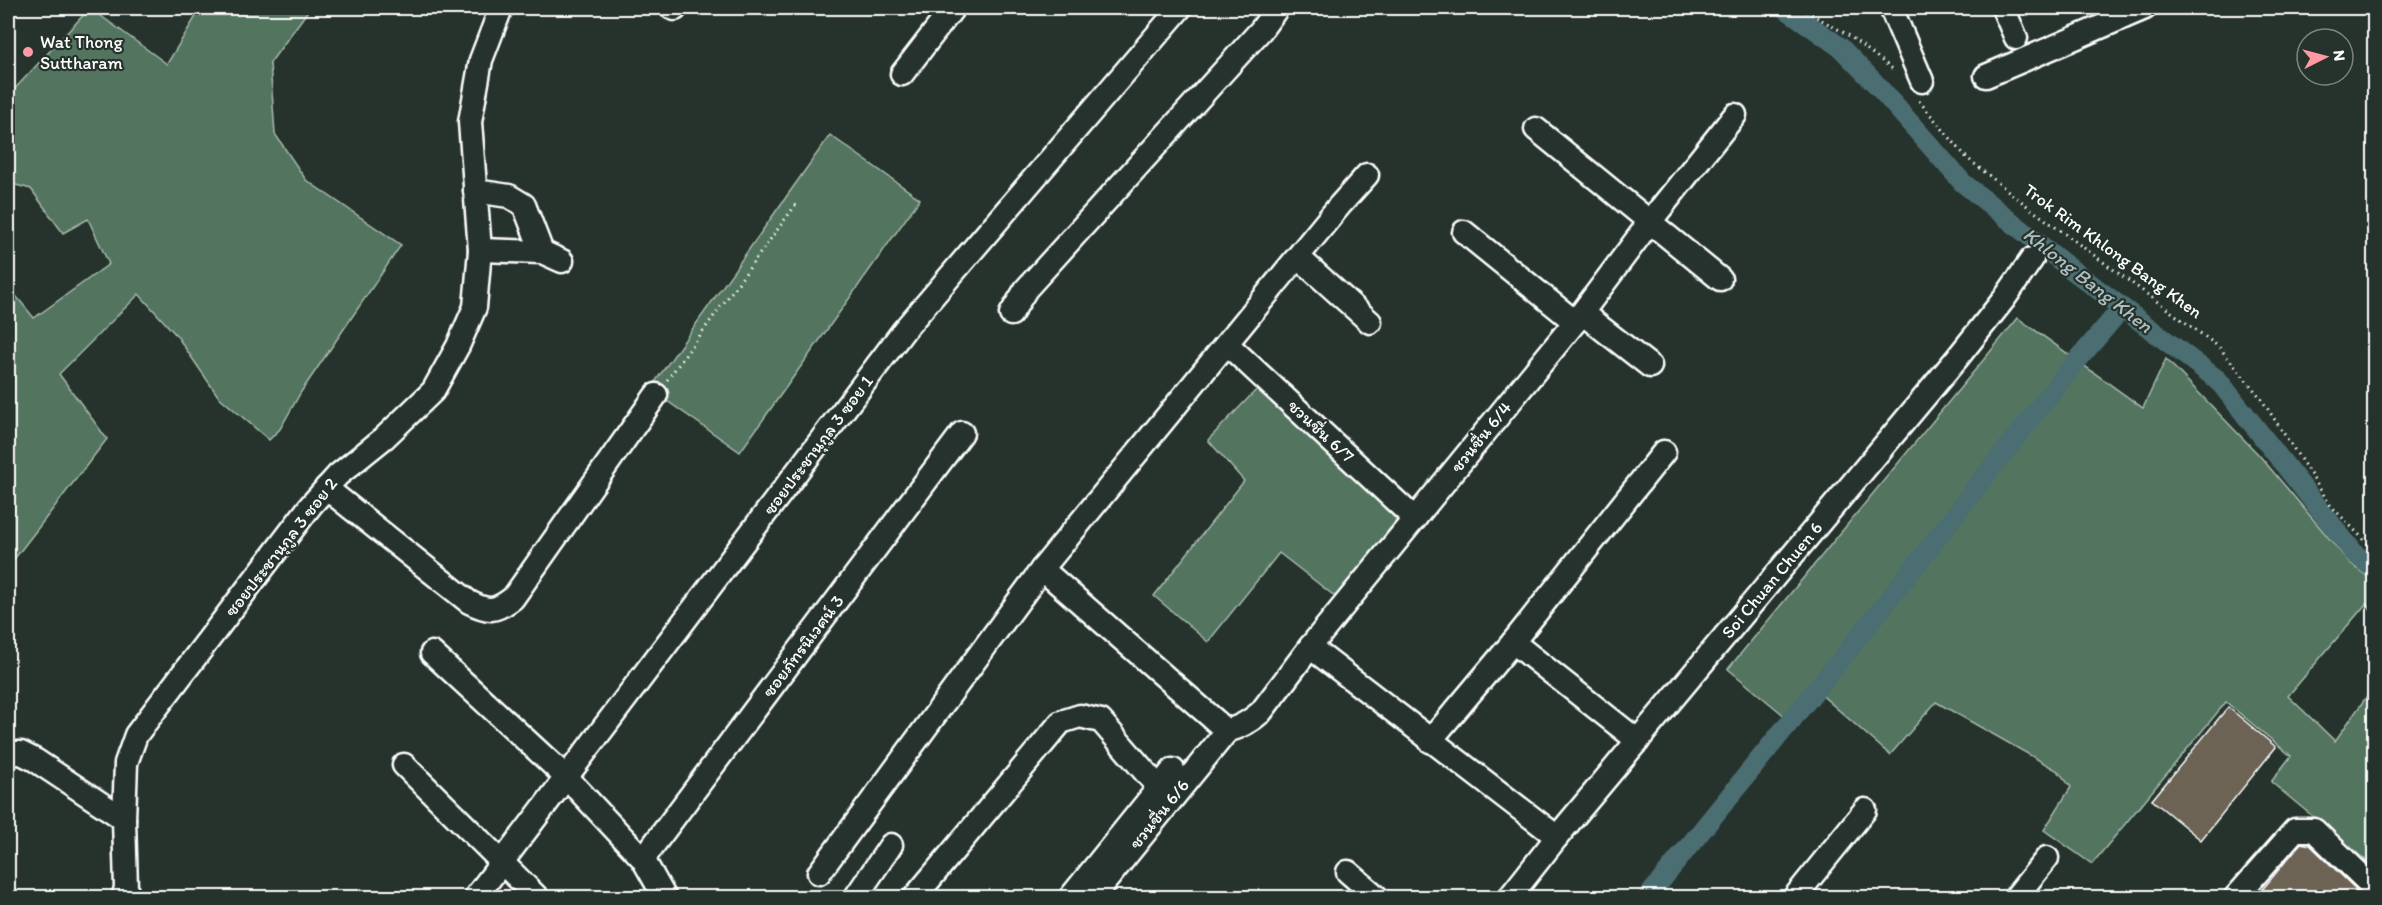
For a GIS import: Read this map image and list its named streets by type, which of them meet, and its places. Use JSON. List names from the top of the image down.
{
  "streets": {
    "street": [
      "ชวนชื่น 6/7",
      "ชวนชื่น 6/4",
      "ซอยประชานุกูล 3 ซอย 1",
      "ซอยประชานุกูล 3 ซอย 2",
      "Soi Chuan Chuen 6",
      "ซอยภัทรนิเวศน์ 3",
      "ชวนชื่น 6/6"
    ],
    "path": ["Trok Rim Khlong Bang Khen"]
  },
  "crossings": [
    ["ชวนชื่น 6/7", "ชวนชื่น 6/4"],
    ["ชวนชื่น 6/4", "ชวนชื่น 6/6"]
  ],
  "water": ["Khlong Bang Khen"],
  "places": ["Wat Thong Suttharam"],
  "north": "right"
}
